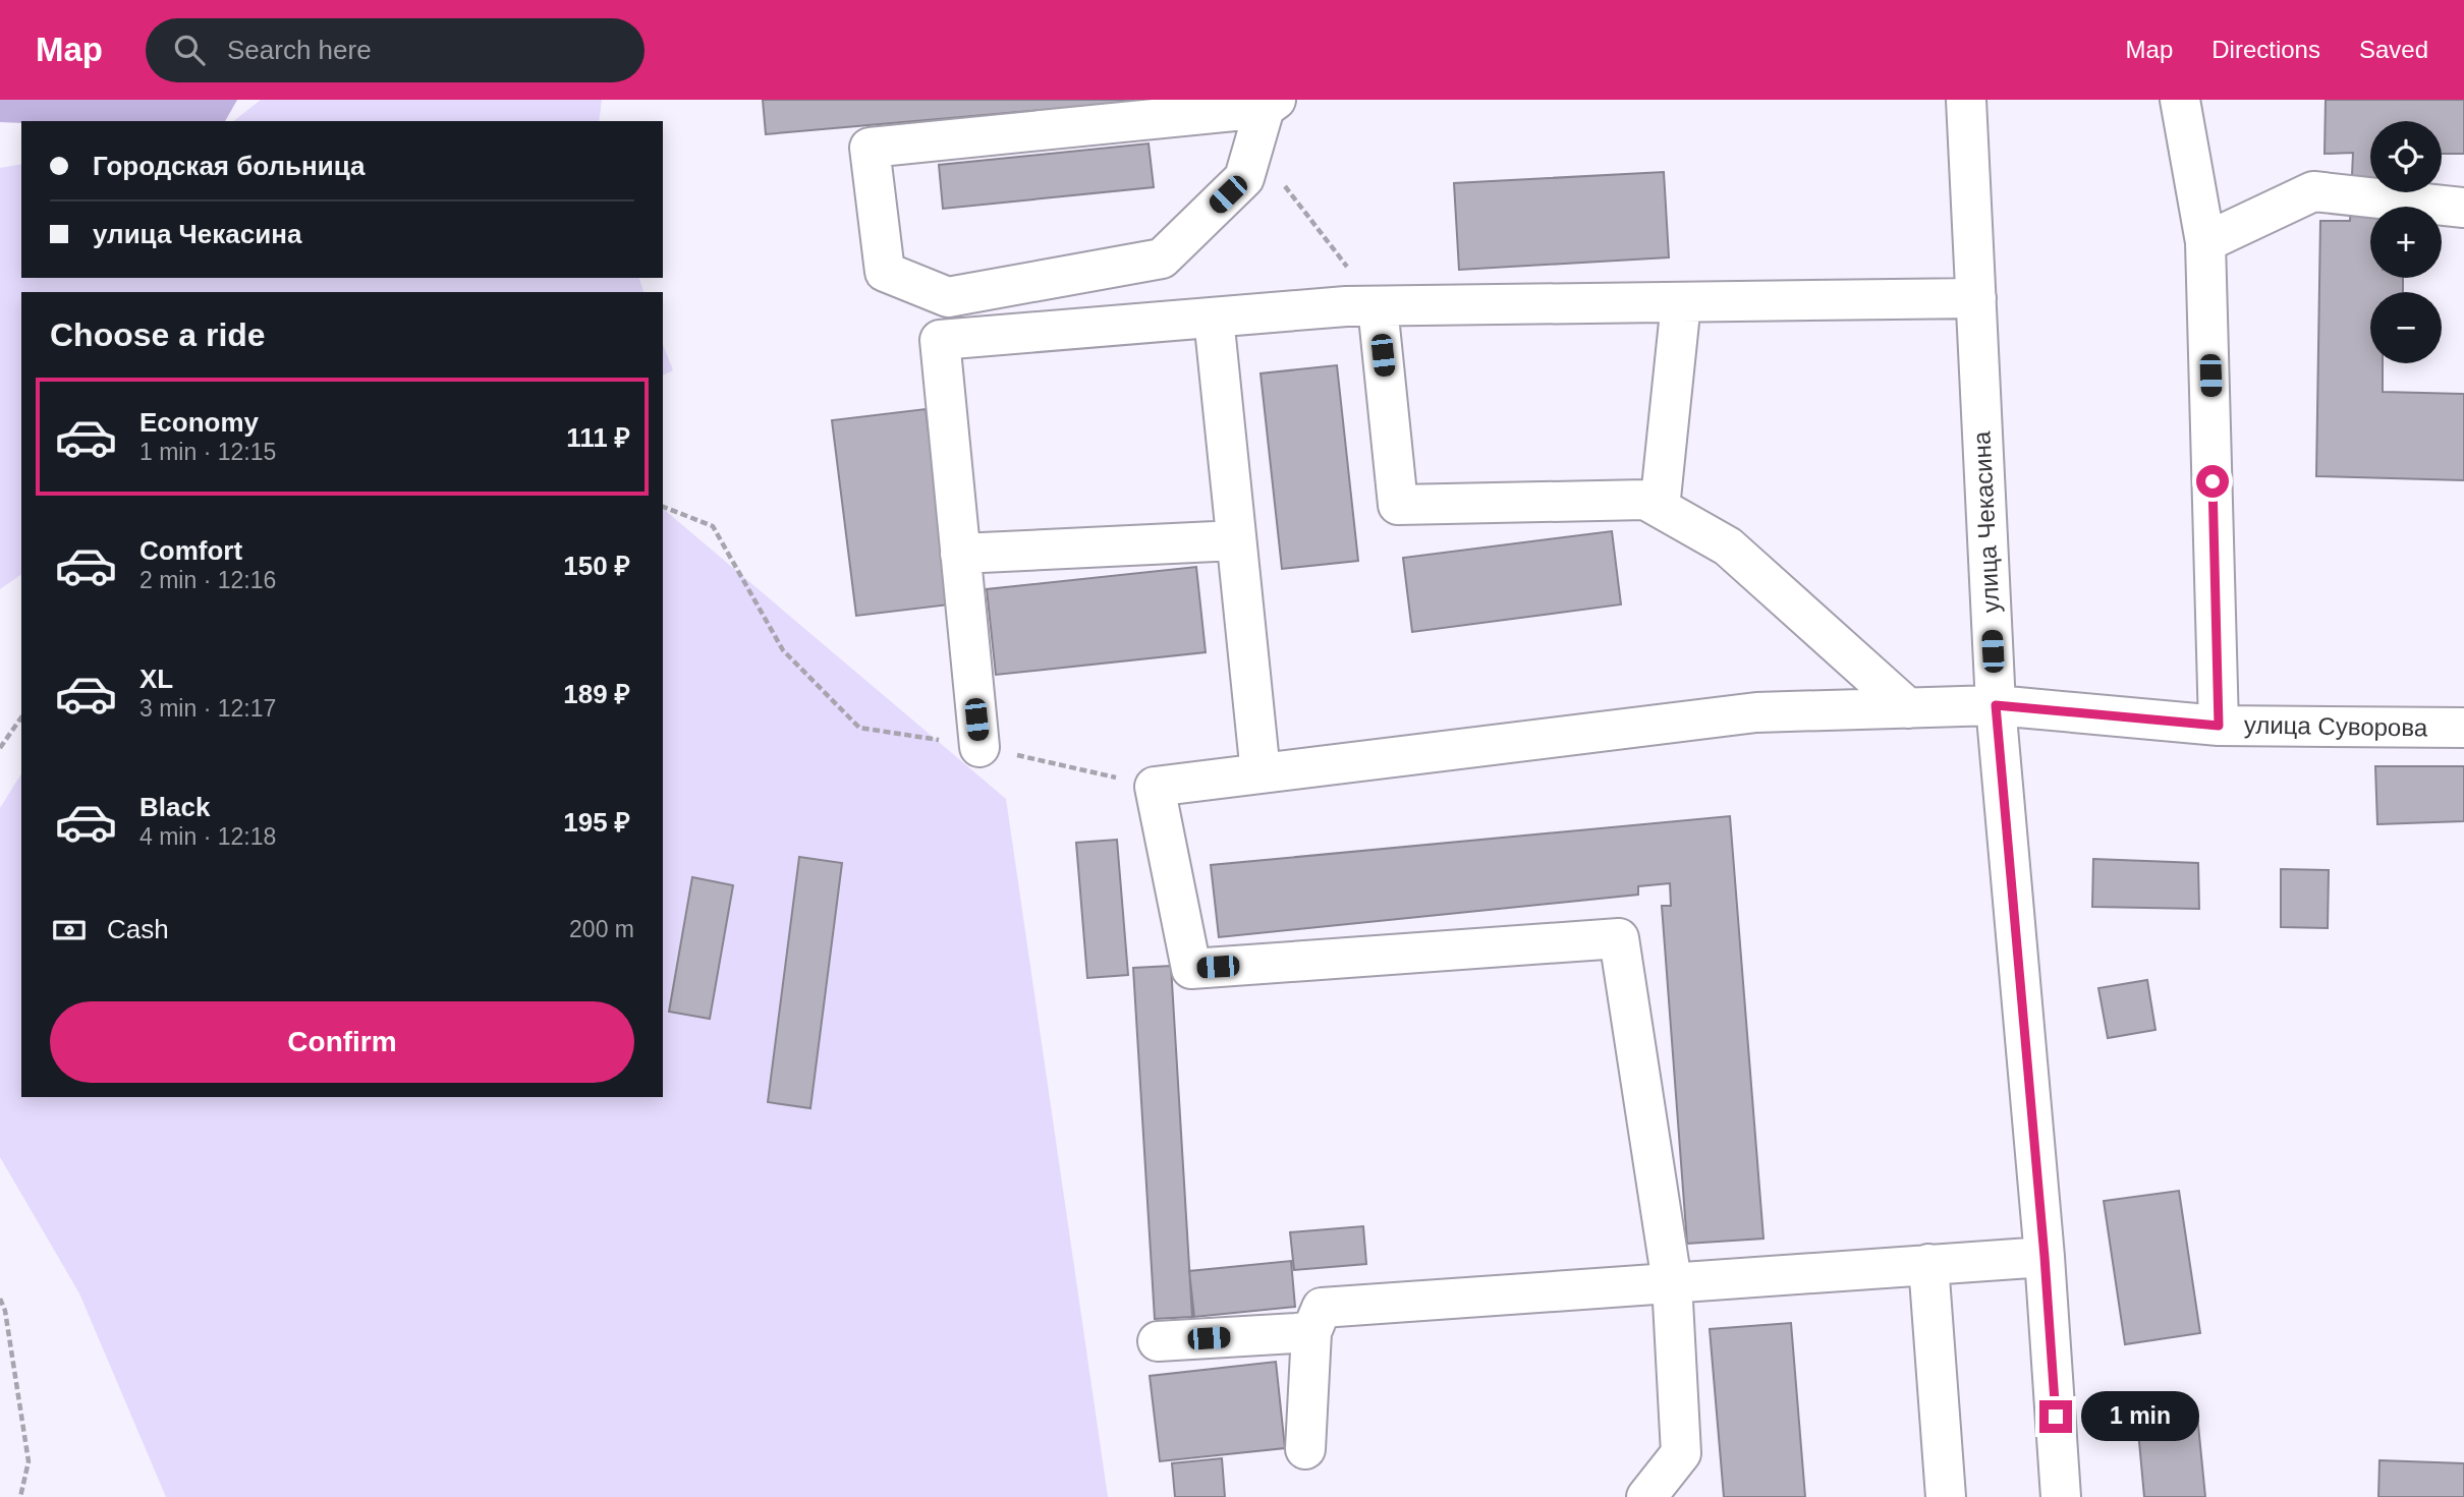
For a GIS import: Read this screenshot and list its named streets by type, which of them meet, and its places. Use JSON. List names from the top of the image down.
{
  "streets": {
    "street": ["улица Чекасина", "улица Суворова"]
  },
  "crossings": [
    ["улица Чекасина", "улица Суворова"]
  ],
  "page": {
    "header": "Map",
    "search": "Search here",
    "nav": ["Map", "Directions", "Saved"],
    "map_buttons": ["+", "−"],
    "banner": ["Городская больница", "улица Чекасина"],
    "heading": "Choose a ride",
    "list": [
      {
        "name": "Economy",
        "note": "1 min · 12:15",
        "value": "111 ₽"
      },
      {
        "name": "Comfort",
        "note": "2 min · 12:16",
        "value": "150 ₽"
      },
      {
        "name": "XL",
        "note": "3 min · 12:17",
        "value": "189 ₽"
      },
      {
        "name": "Black",
        "note": "4 min · 12:18",
        "value": "195 ₽"
      }
    ],
    "pay": ["Cash", "200 m"],
    "buttons": "Confirm",
    "bubble": "1 min"
  }
}
